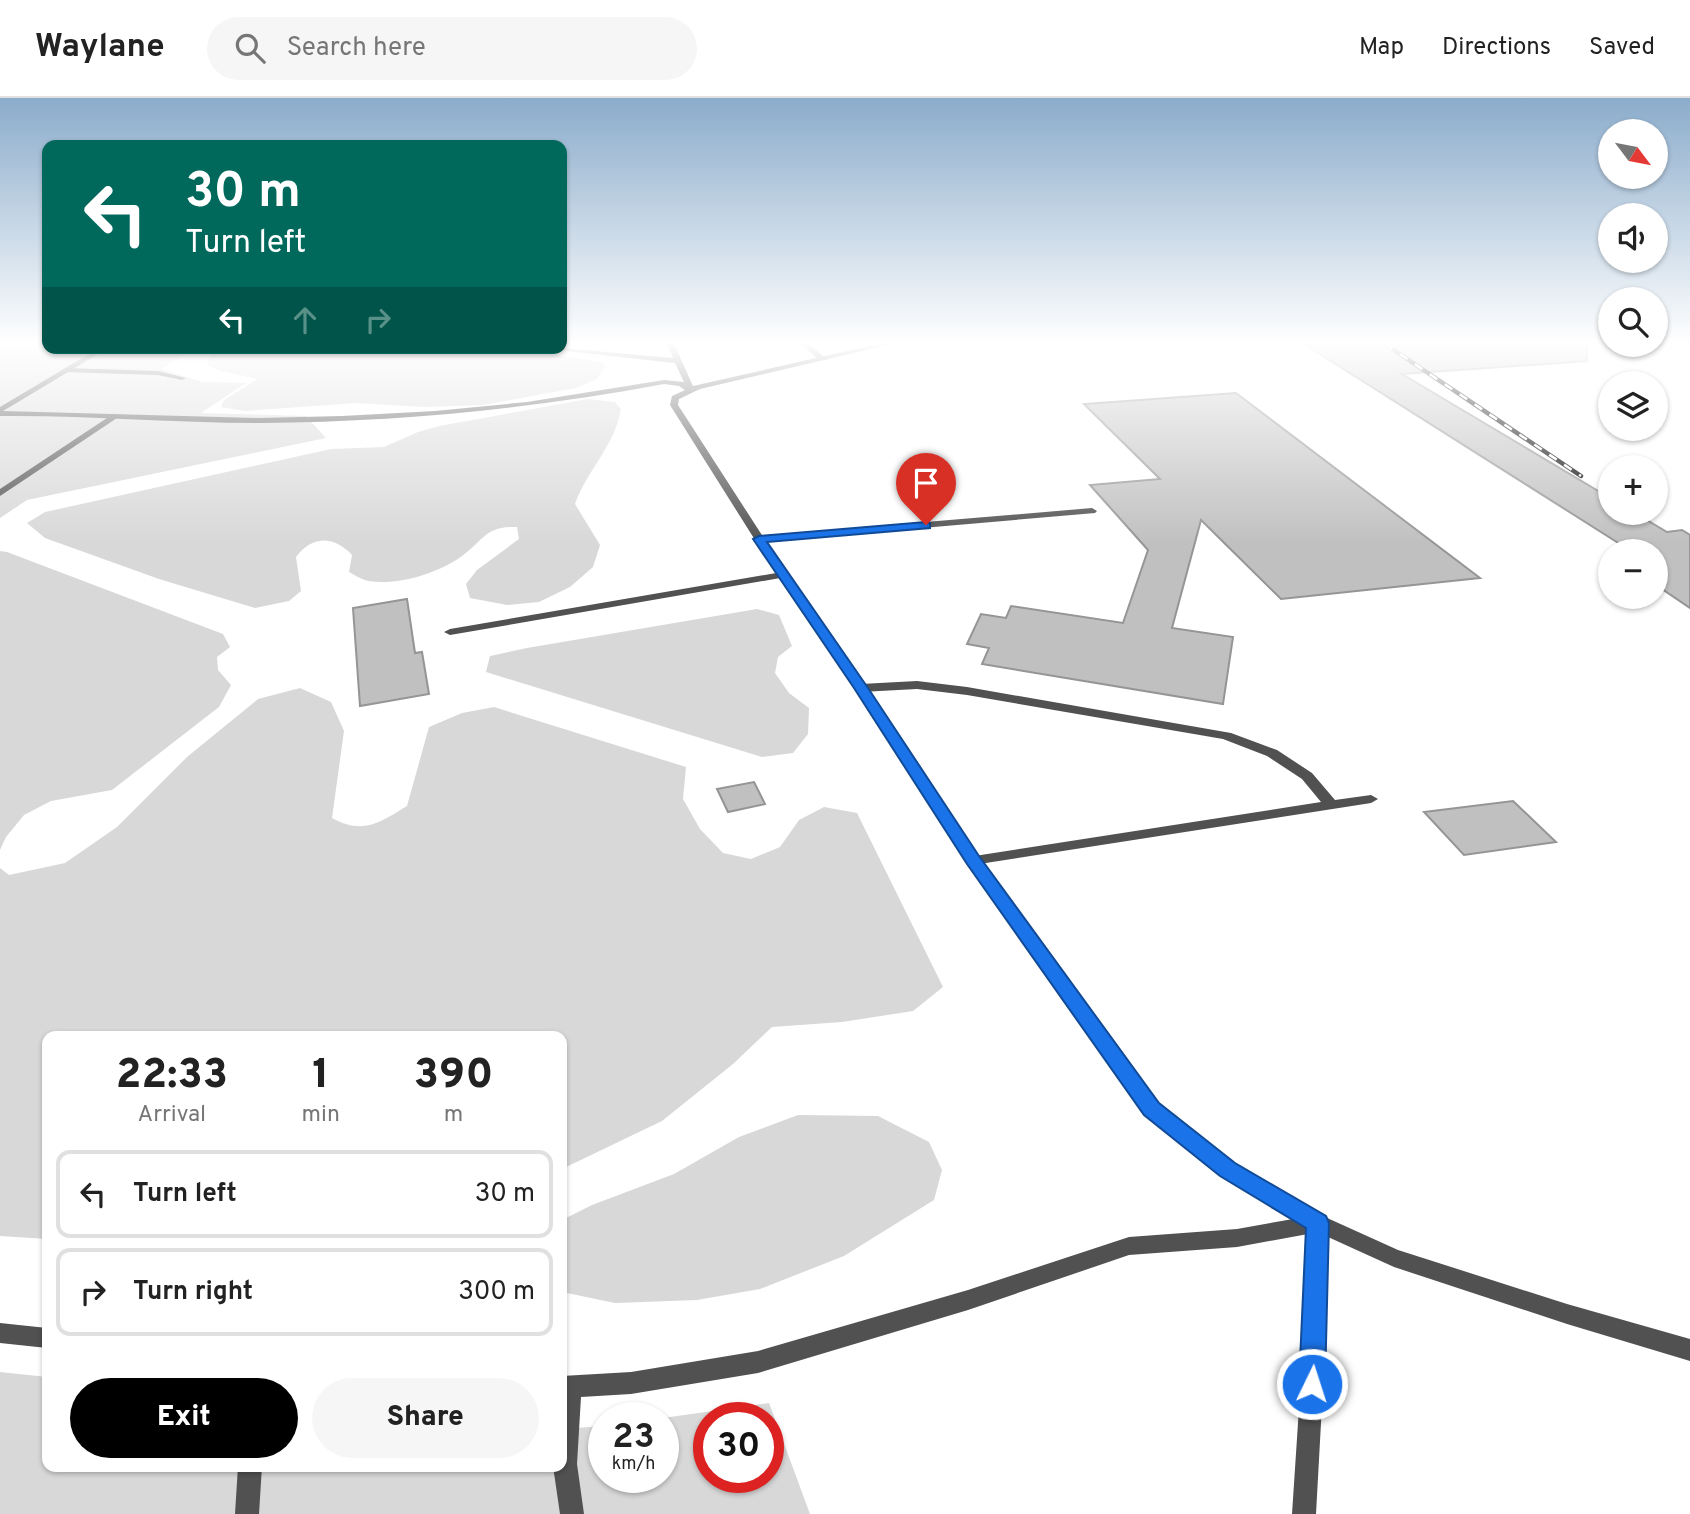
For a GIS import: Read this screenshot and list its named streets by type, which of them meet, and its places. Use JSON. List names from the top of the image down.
{
  "north": "bottom right",
  "page": {
    "header": "Waylane",
    "search": "Search here",
    "nav": ["Map", "Directions", "Saved"],
    "map_buttons": ["+", "−"],
    "turn": ["30 m", "Turn left"],
    "eta": [
      "22:33",
      "Arrival",
      "1",
      "min",
      "390",
      "m"
    ],
    "list": [
      {
        "name": "Turn left",
        "value": "30 m"
      },
      {
        "name": "Turn right",
        "value": "300 m"
      }
    ],
    "buttons": ["Exit", "Share"],
    "speed": "23 km/h",
    "limit": "30"
  }
}
